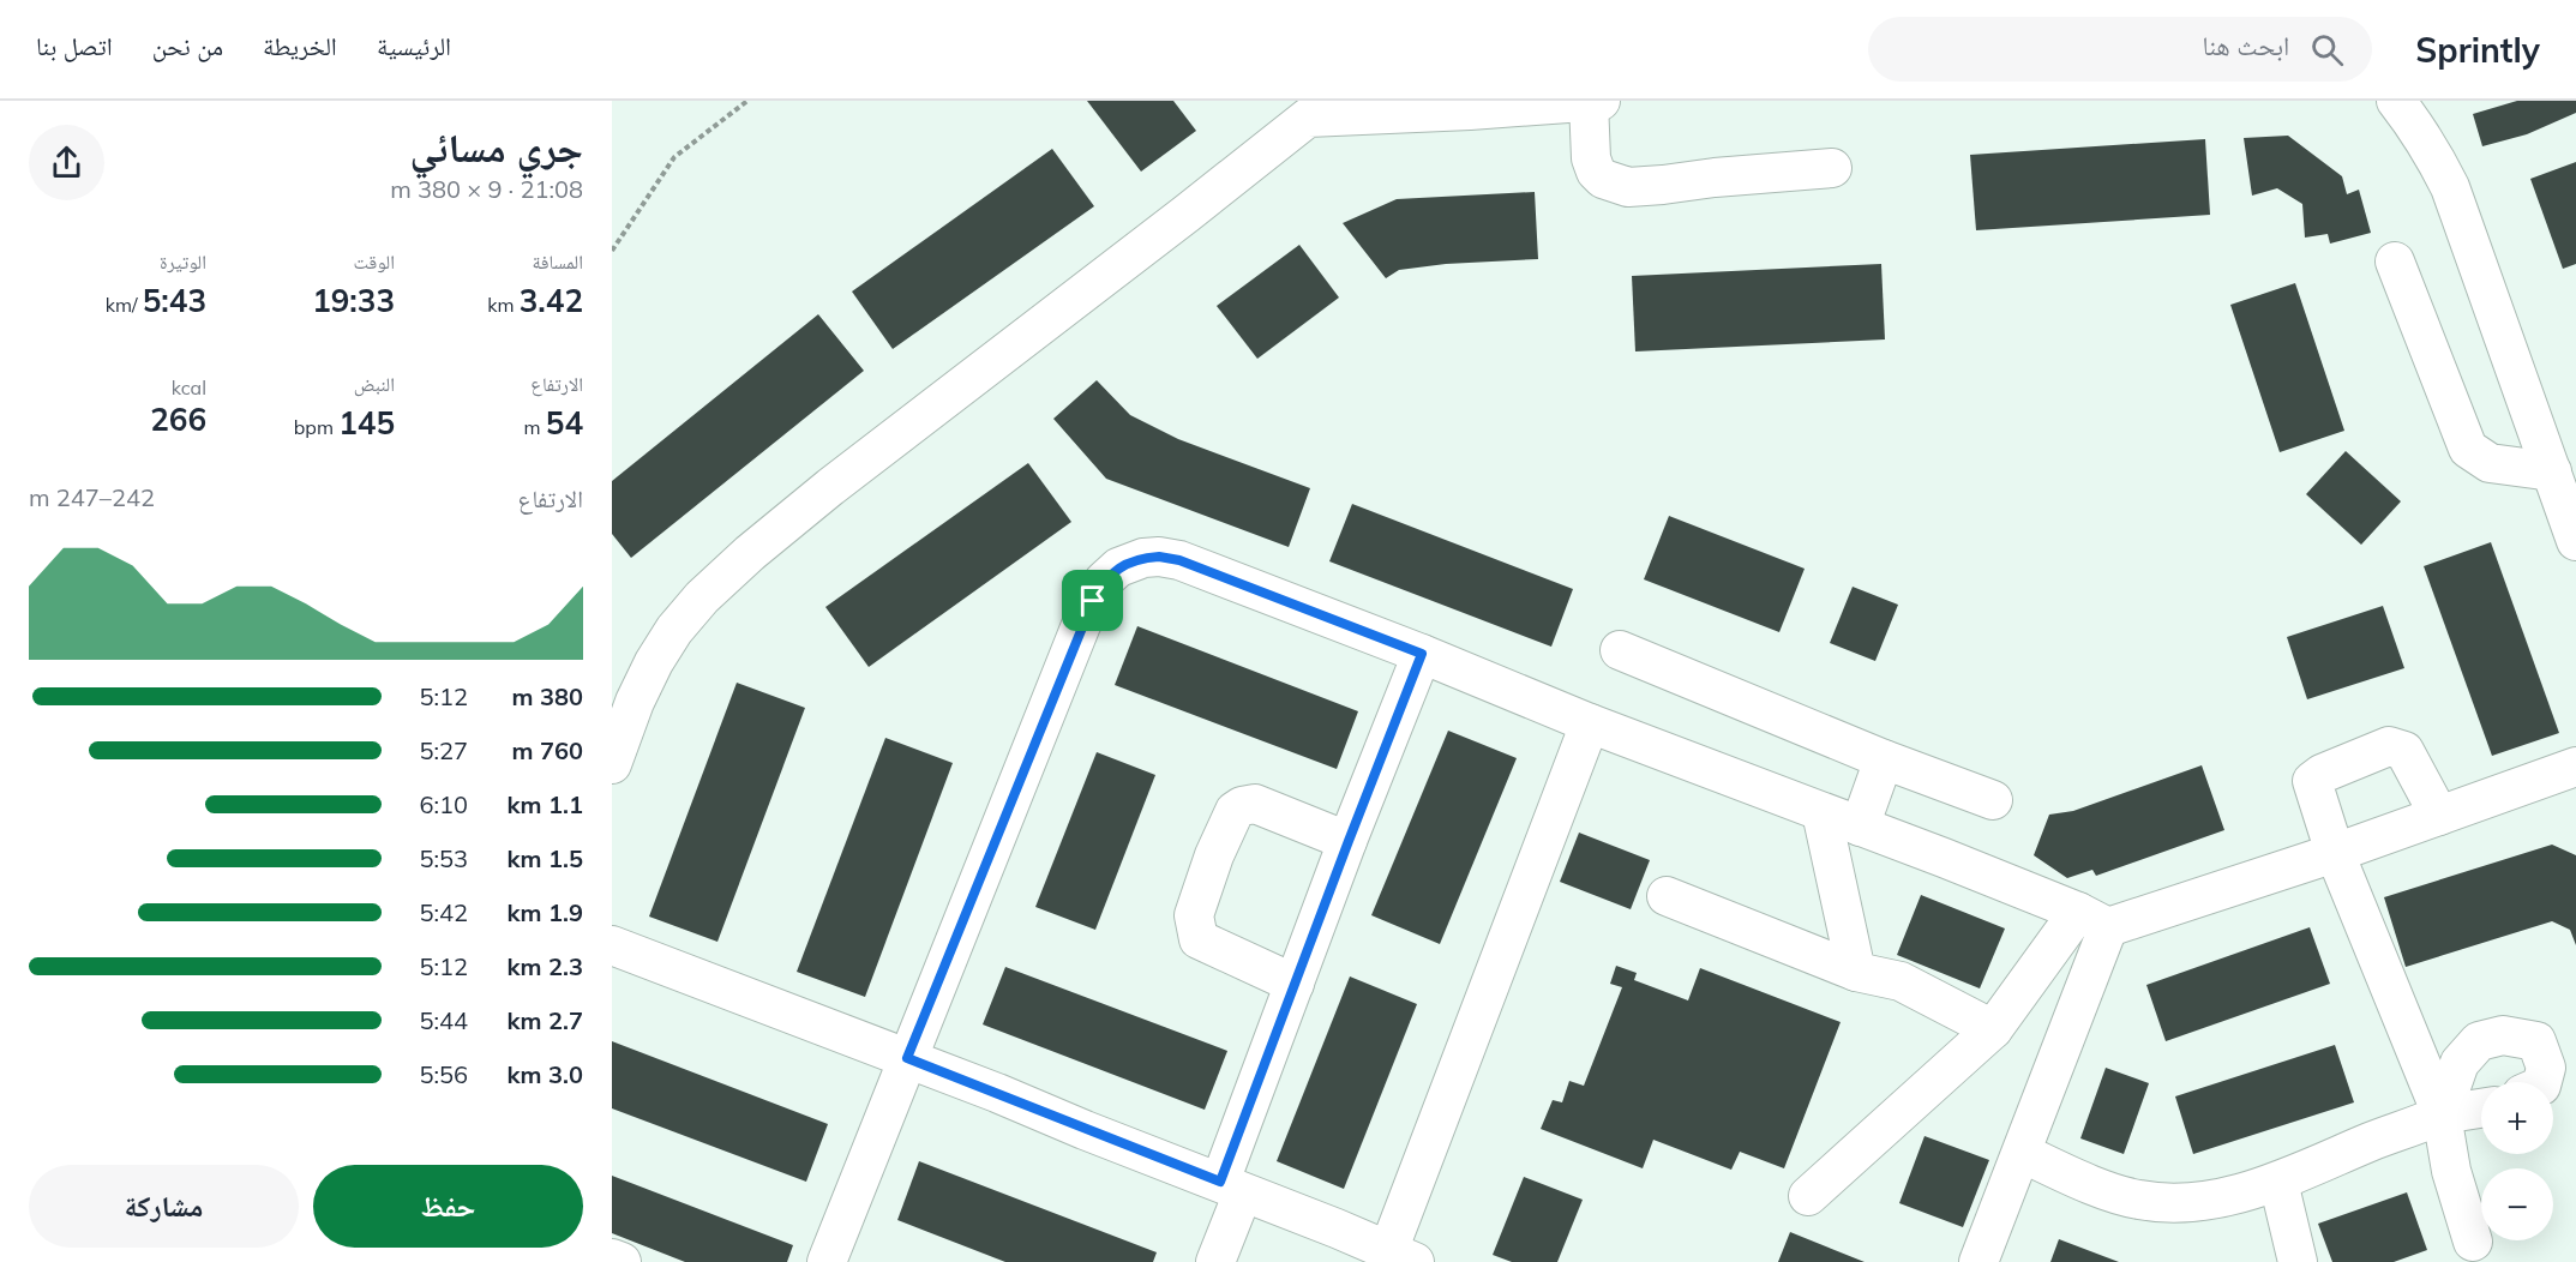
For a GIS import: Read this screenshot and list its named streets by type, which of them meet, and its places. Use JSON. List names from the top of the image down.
{
  "page": {
    "header": "Sprintly",
    "search": "ابحث هنا",
    "nav": [
      "الرئيسية",
      "الخريطة",
      "من نحن",
      "اتصل بنا"
    ],
    "heading": ["جري مسائي", "21:08 · 9 × 380 m"],
    "stats": [
      ["المسافة", "3.42 km"],
      ["الوقت", "19:33"],
      ["الوتيرة", "5:43 /km"],
      ["الارتفاع", "54 m"],
      ["النبض", "145 bpm"],
      ["kcal", "266"]
    ],
    "chart": ["الارتفاع", "242–247 m"],
    "list": [
      {
        "name": "380 m",
        "note": "5:12"
      },
      {
        "name": "760 m",
        "note": "5:27"
      },
      {
        "name": "1.1 km",
        "note": "6:10"
      },
      {
        "name": "1.5 km",
        "note": "5:53"
      },
      {
        "name": "1.9 km",
        "note": "5:42"
      },
      {
        "name": "2.3 km",
        "note": "5:12"
      },
      {
        "name": "2.7 km",
        "note": "5:44"
      },
      {
        "name": "3.0 km",
        "note": "5:56"
      }
    ],
    "map_buttons": ["+", "−"],
    "buttons": ["حفظ", "مشاركة"]
  }
}
